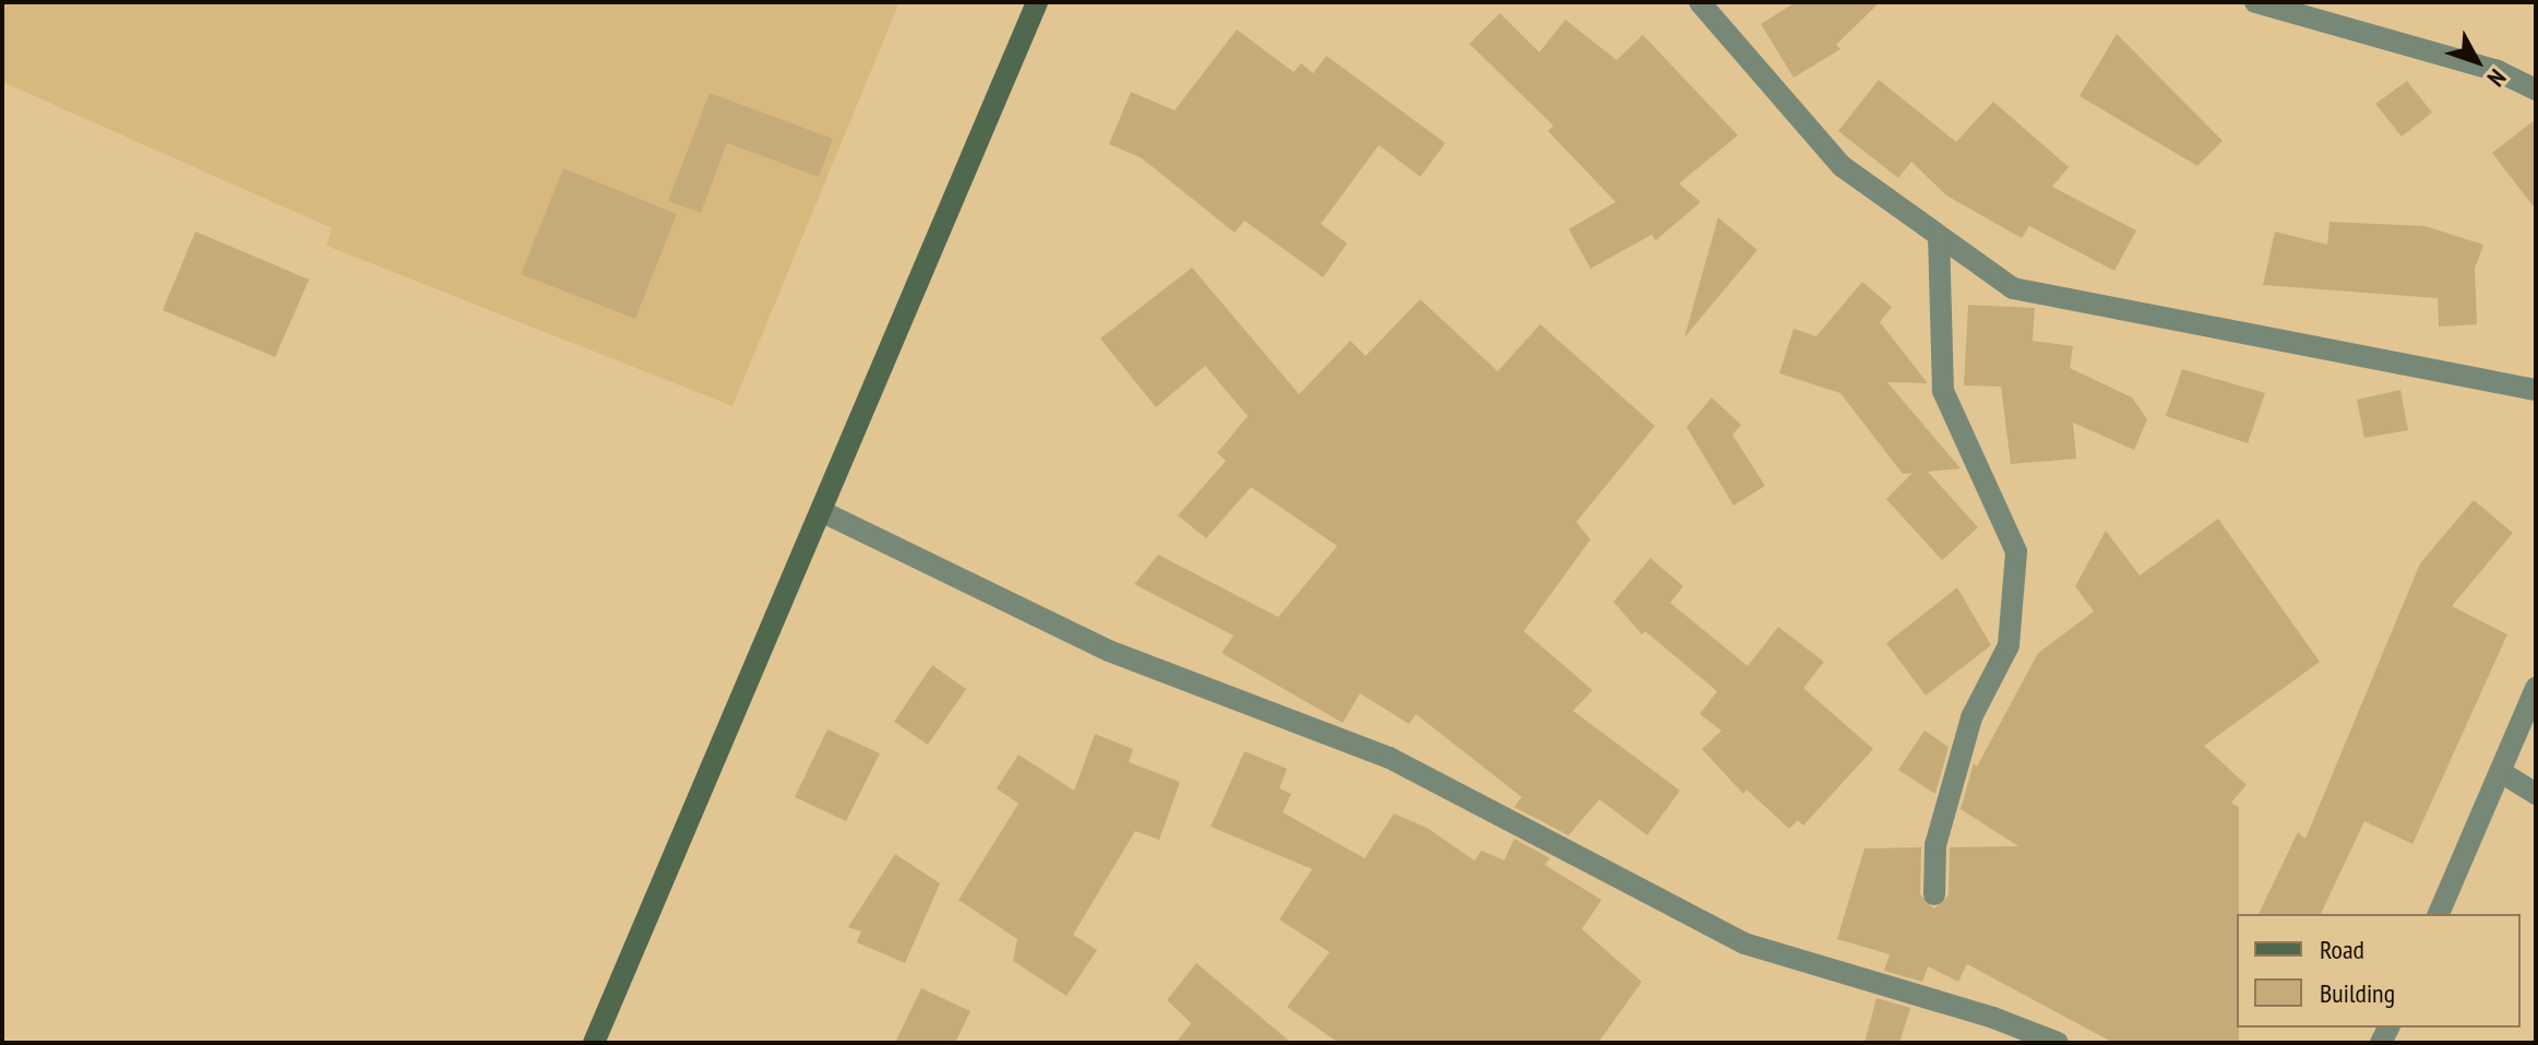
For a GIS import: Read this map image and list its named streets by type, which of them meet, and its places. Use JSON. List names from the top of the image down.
{
  "legend": ["Road", "Building"],
  "north": "bottom right"
}
